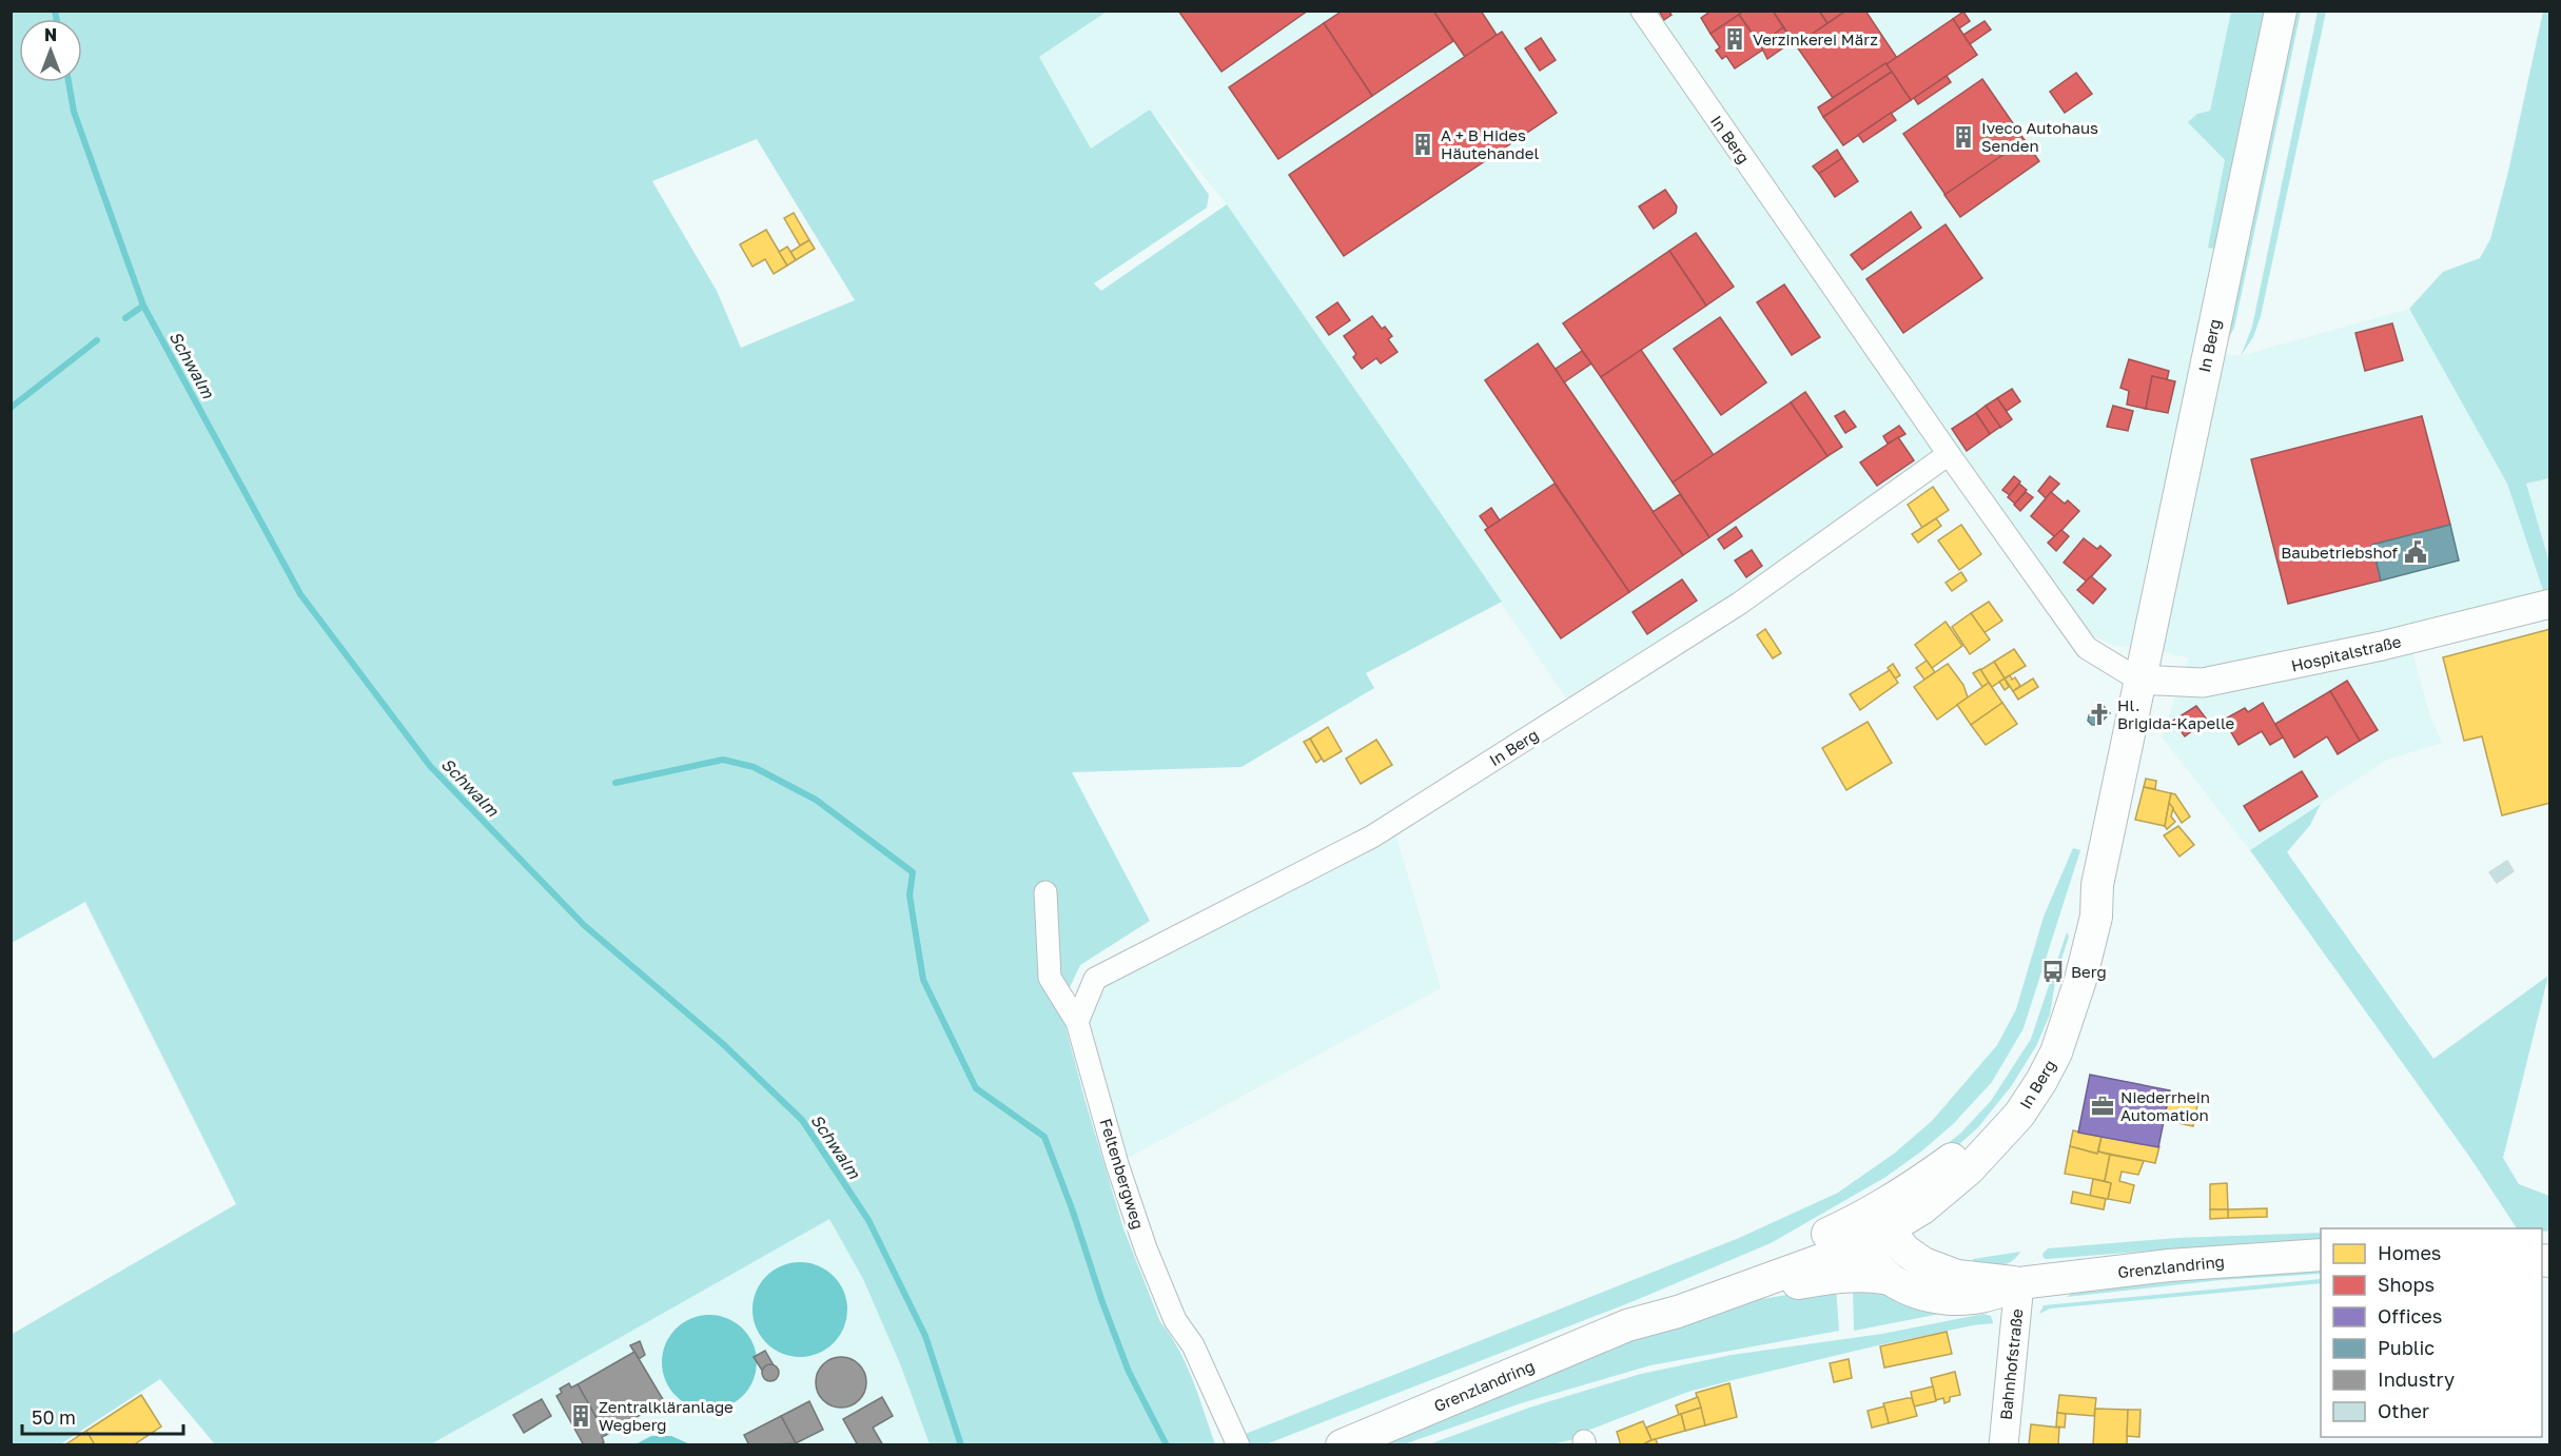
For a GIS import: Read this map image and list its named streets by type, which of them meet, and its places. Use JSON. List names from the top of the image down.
{
  "streets": {
    "main road": ["In Berg", "Grenzlandring"],
    "street": ["Hospitalstraße", "Feltenbergweg", "Bahnhofstraße"]
  },
  "crossings": [
    ["In Berg", "Hospitalstraße"],
    ["In Berg", "Feltenbergweg"],
    ["In Berg", "Grenzlandring"],
    ["Grenzlandring", "Bahnhofstraße"]
  ],
  "water": ["Schwalm"],
  "places": {
    "building": [
      "Verzinkerei März",
      "Iveco Autohaus Senden",
      "A + B Hides Häutehandel",
      "Zentralkläranlage Wegberg"
    ],
    "public building": ["Baubetriebshof"],
    "church": ["Hl. Brigida-Kapelle"],
    "bus stop": ["Berg"],
    "office": ["Niederrhein Automation"]
  },
  "legend": [
    "Homes",
    "Shops",
    "Offices",
    "Public",
    "Industry",
    "Other"
  ],
  "scale_bar": "50 m",
  "north": "top"
}
